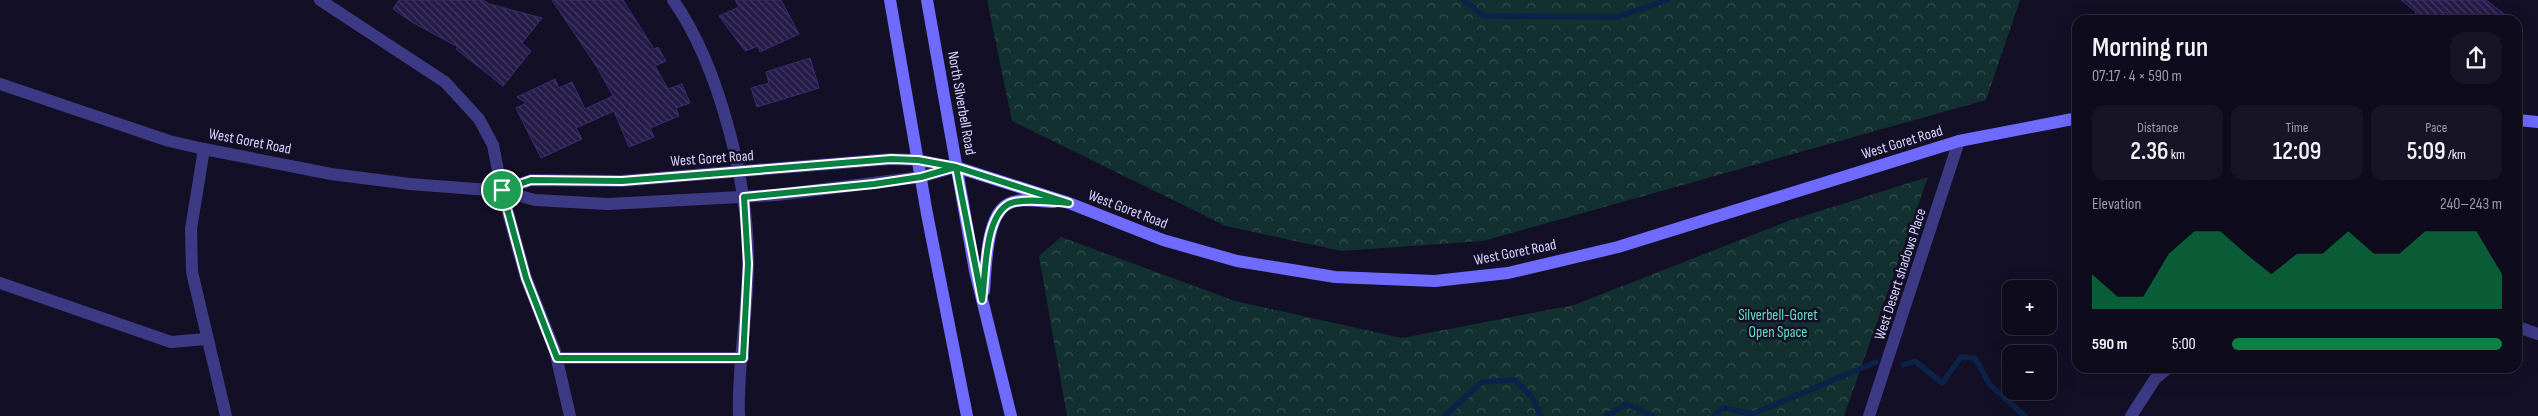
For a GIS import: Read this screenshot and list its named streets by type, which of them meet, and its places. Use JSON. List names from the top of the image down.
{
  "streets": {
    "street": ["North Silverbell Road", "West Goret Road", "West Desert shadows Place"]
  },
  "crossings": [
    ["North Silverbell Road", "West Goret Road"],
    ["West Goret Road", "West Desert shadows Place"]
  ],
  "parks": ["Silverbell-Goret Open Space"],
  "page": {
    "heading": ["Morning run", "07:17 · 4 × 590 m"],
    "stats": [
      ["Distance", "2.36 km"],
      ["Time", "12:09"],
      ["Pace", "5:09 /km"]
    ],
    "chart": ["Elevation", "240–243 m"],
    "map_buttons": ["+", "−"],
    "list": [
      {
        "name": "590 m",
        "note": "5:00"
      }
    ]
  }
}
